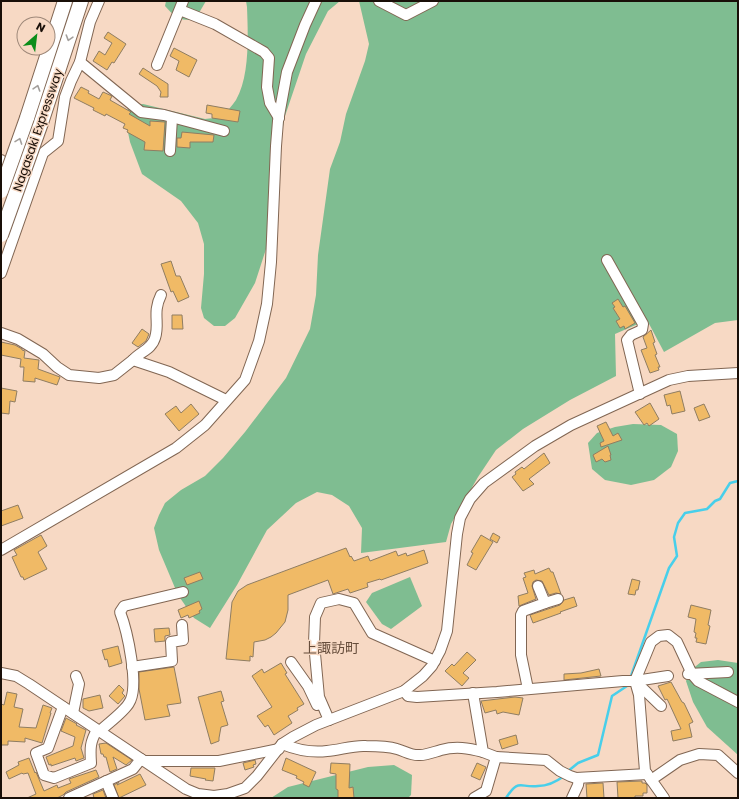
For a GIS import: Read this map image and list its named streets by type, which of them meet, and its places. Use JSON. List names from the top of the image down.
{
  "streets": {
    "highway": ["Nagasaki Expressway"]
  },
  "districts": ["上諏訪町"],
  "north": "top right"
}
